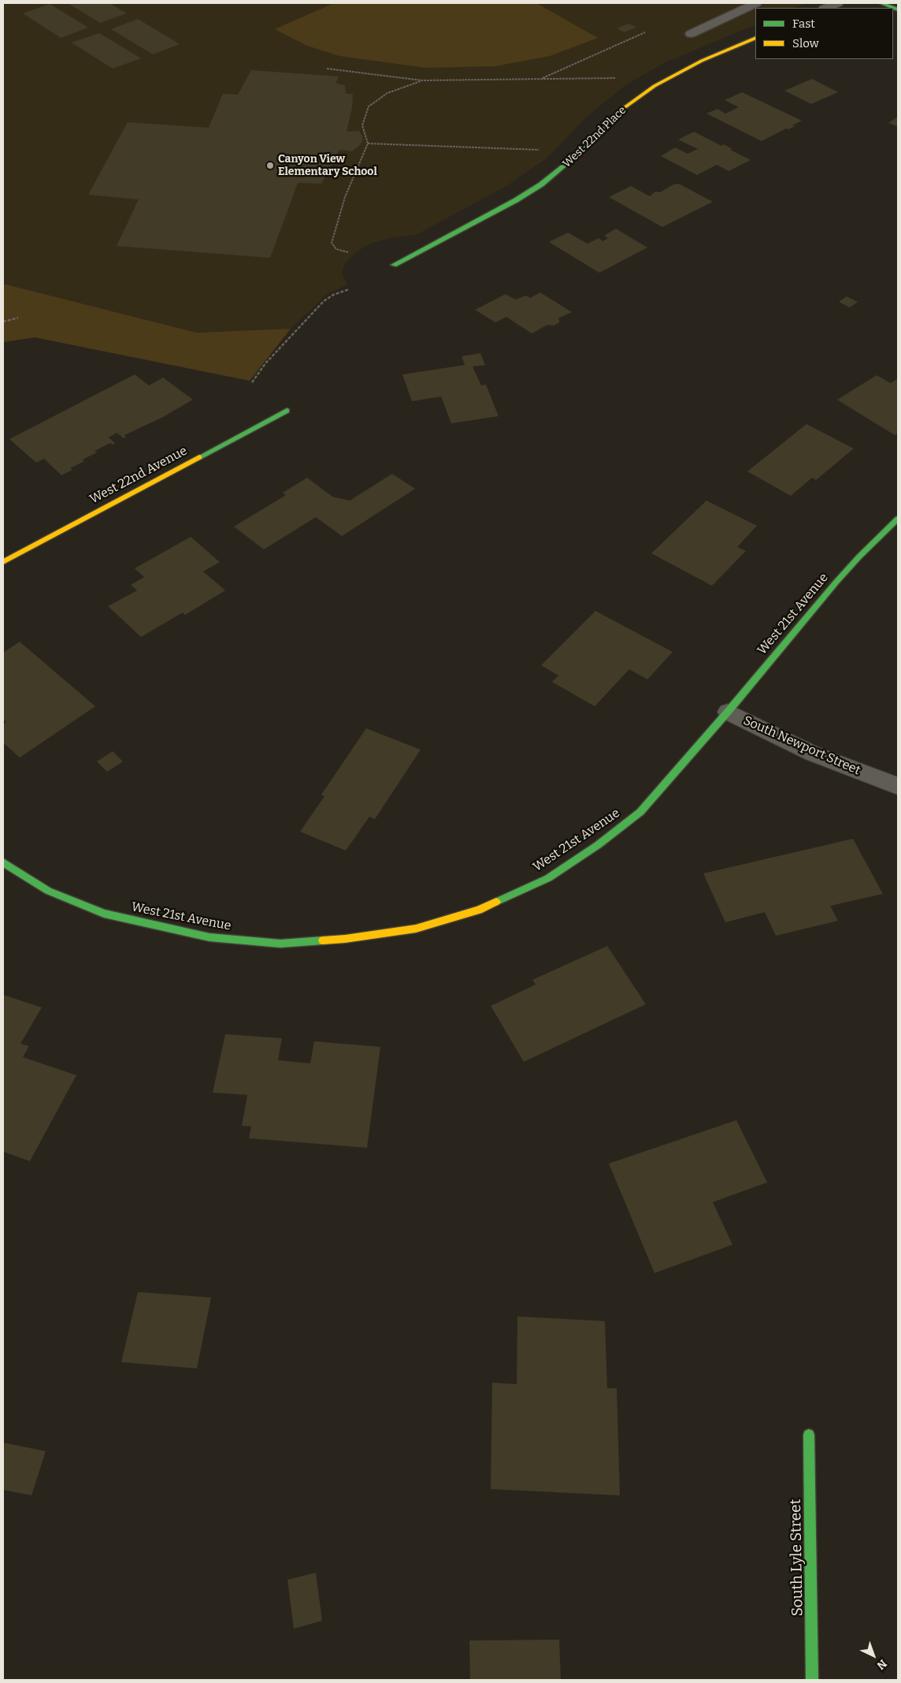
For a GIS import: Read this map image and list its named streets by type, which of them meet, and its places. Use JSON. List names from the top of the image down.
{
  "streets": {
    "street": [
      "West 22nd Place",
      "West 22nd Avenue",
      "West 21st Avenue",
      "South Newport Street",
      "South Lyle Street"
    ]
  },
  "crossings": [
    ["West 21st Avenue", "South Newport Street"]
  ],
  "places": ["Canyon View Elementary School"],
  "legend": ["Fast", "Slow"],
  "north": "bottom right"
}
